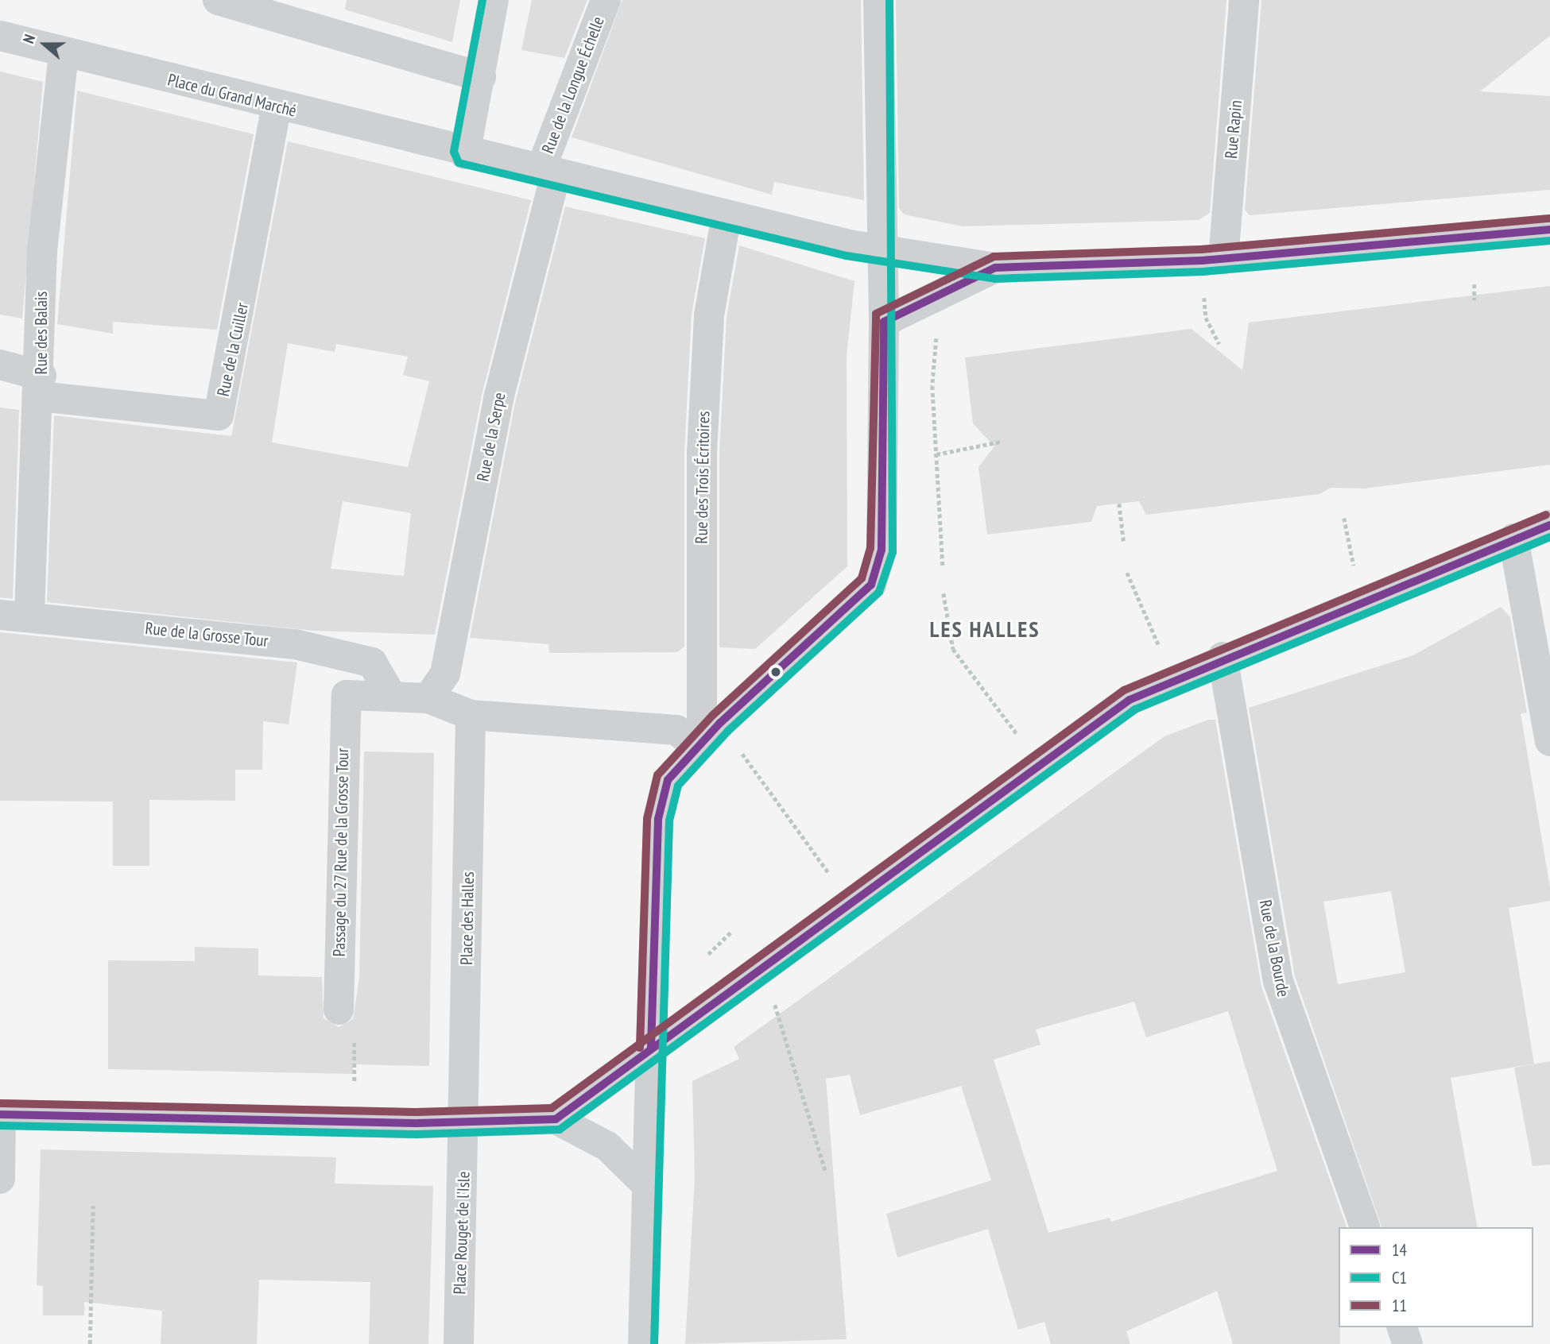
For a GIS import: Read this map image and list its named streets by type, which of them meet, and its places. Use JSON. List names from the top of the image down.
{
  "streets": {
    "street": [
      "Rue de la Longue Échelle",
      "Place du Grand Marché",
      "Rue Rapin",
      "Rue des Balais",
      "Rue de la Cuiller",
      "Rue de la Serpe",
      "Rue des Trois Écritoires",
      "Rue de la Grosse Tour",
      "Passage du 27 Rue de la Grosse Tour",
      "Place des Halles",
      "Rue de la Bourde",
      "Place Rouget de l'Isle"
    ]
  },
  "crossings": [
    ["Rue de la Longue Échelle", "Place du Grand Marché"],
    ["Rue de la Longue Échelle", "Rue de la Serpe"],
    ["Place du Grand Marché", "Rue des Balais"],
    ["Place du Grand Marché", "Rue de la Cuiller"],
    ["Place du Grand Marché", "Rue de la Serpe"],
    ["Place du Grand Marché", "Rue des Trois Écritoires"],
    ["Rue des Balais", "Rue de la Cuiller"],
    ["Rue des Balais", "Rue de la Grosse Tour"],
    ["Rue de la Grosse Tour", "Passage du 27 Rue de la Grosse Tour"],
    ["Place des Halles", "Place Rouget de l'Isle"]
  ],
  "districts": ["LES HALLES"],
  "lines": ["transit line C1", "transit line 11", "transit line 14"],
  "legend": ["14", "C1", "11"],
  "north": "left"
}
